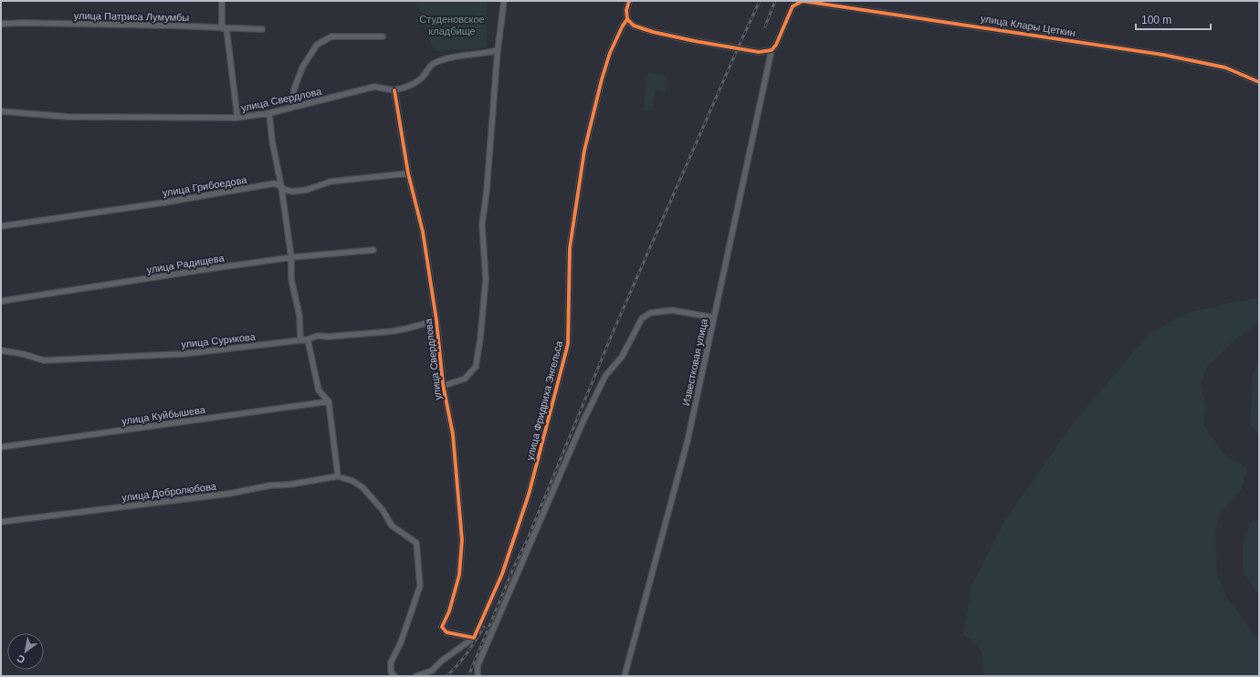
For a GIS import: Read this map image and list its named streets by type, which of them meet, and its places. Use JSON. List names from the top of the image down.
{
  "streets": {
    "street": [
      "улица Патриса Лумумбы",
      "улица Клары Цеткин",
      "улица Свердлова",
      "улица Грибоедова",
      "улица Радищева",
      "улица Сурикова",
      "Известковая улица",
      "улица Фридриха Энгельса",
      "улица Куйбышева",
      "улица Добролюбова"
    ]
  },
  "crossings": [
    ["улица Клары Цеткин", "Известковая улица"],
    ["улица Свердлова", "улица Грибоедова"],
    ["улица Свердлова", "улица Сурикова"],
    ["улица Свердлова", "улица Фридриха Энгельса"]
  ],
  "parks": ["Студеновское кладбище"],
  "scale_bar": "100 m",
  "north": "bottom left"
}
